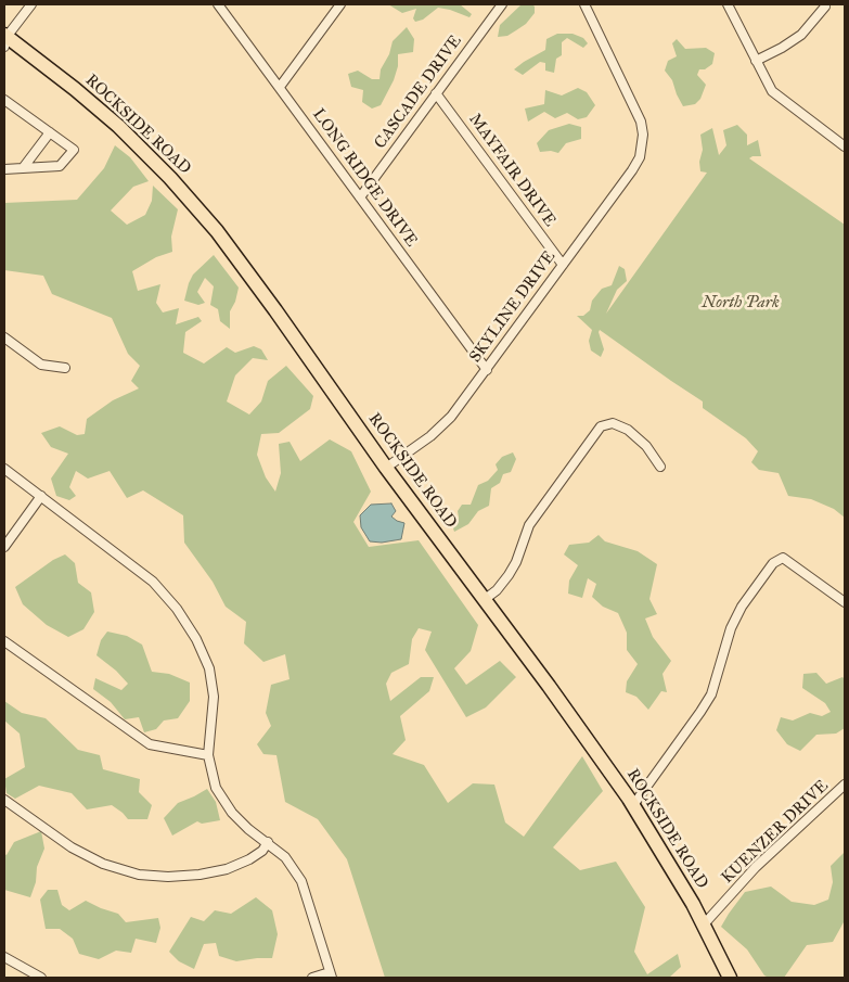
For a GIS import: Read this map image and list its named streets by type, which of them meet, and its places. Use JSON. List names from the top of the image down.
{
  "streets": {
    "main road": ["ROCKSIDE ROAD"],
    "street": [
      "CASCADE DRIVE",
      "MAYFAIR DRIVE",
      "LONG RIDGE DRIVE",
      "SKYLINE DRIVE",
      "KUENZER DRIVE"
    ]
  },
  "crossings": [
    ["CASCADE DRIVE", "MAYFAIR DRIVE"],
    ["CASCADE DRIVE", "LONG RIDGE DRIVE"],
    ["ROCKSIDE ROAD", "SKYLINE DRIVE"],
    ["ROCKSIDE ROAD", "KUENZER DRIVE"],
    ["MAYFAIR DRIVE", "SKYLINE DRIVE"],
    ["LONG RIDGE DRIVE", "SKYLINE DRIVE"]
  ],
  "parks": ["North Park"]
}
